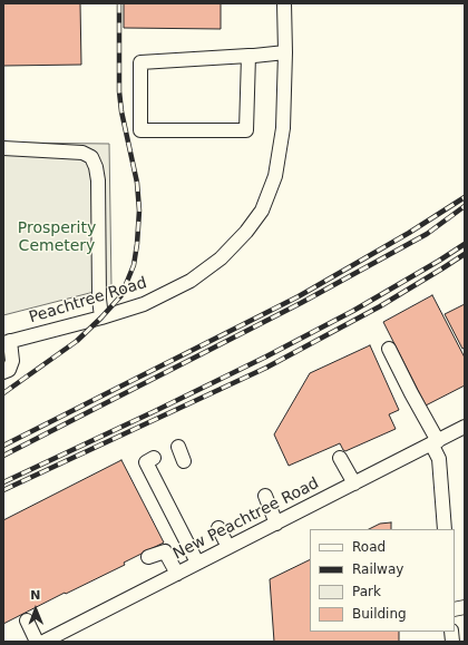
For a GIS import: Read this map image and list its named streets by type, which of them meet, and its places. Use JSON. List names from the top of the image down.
{
  "streets": {
    "street": ["Peachtree Road", "New Peachtree Road"]
  },
  "parks": ["Prosperity Cemetery"],
  "legend": [
    "Road",
    "Railway",
    "Park",
    "Building"
  ],
  "north": "top"
}
